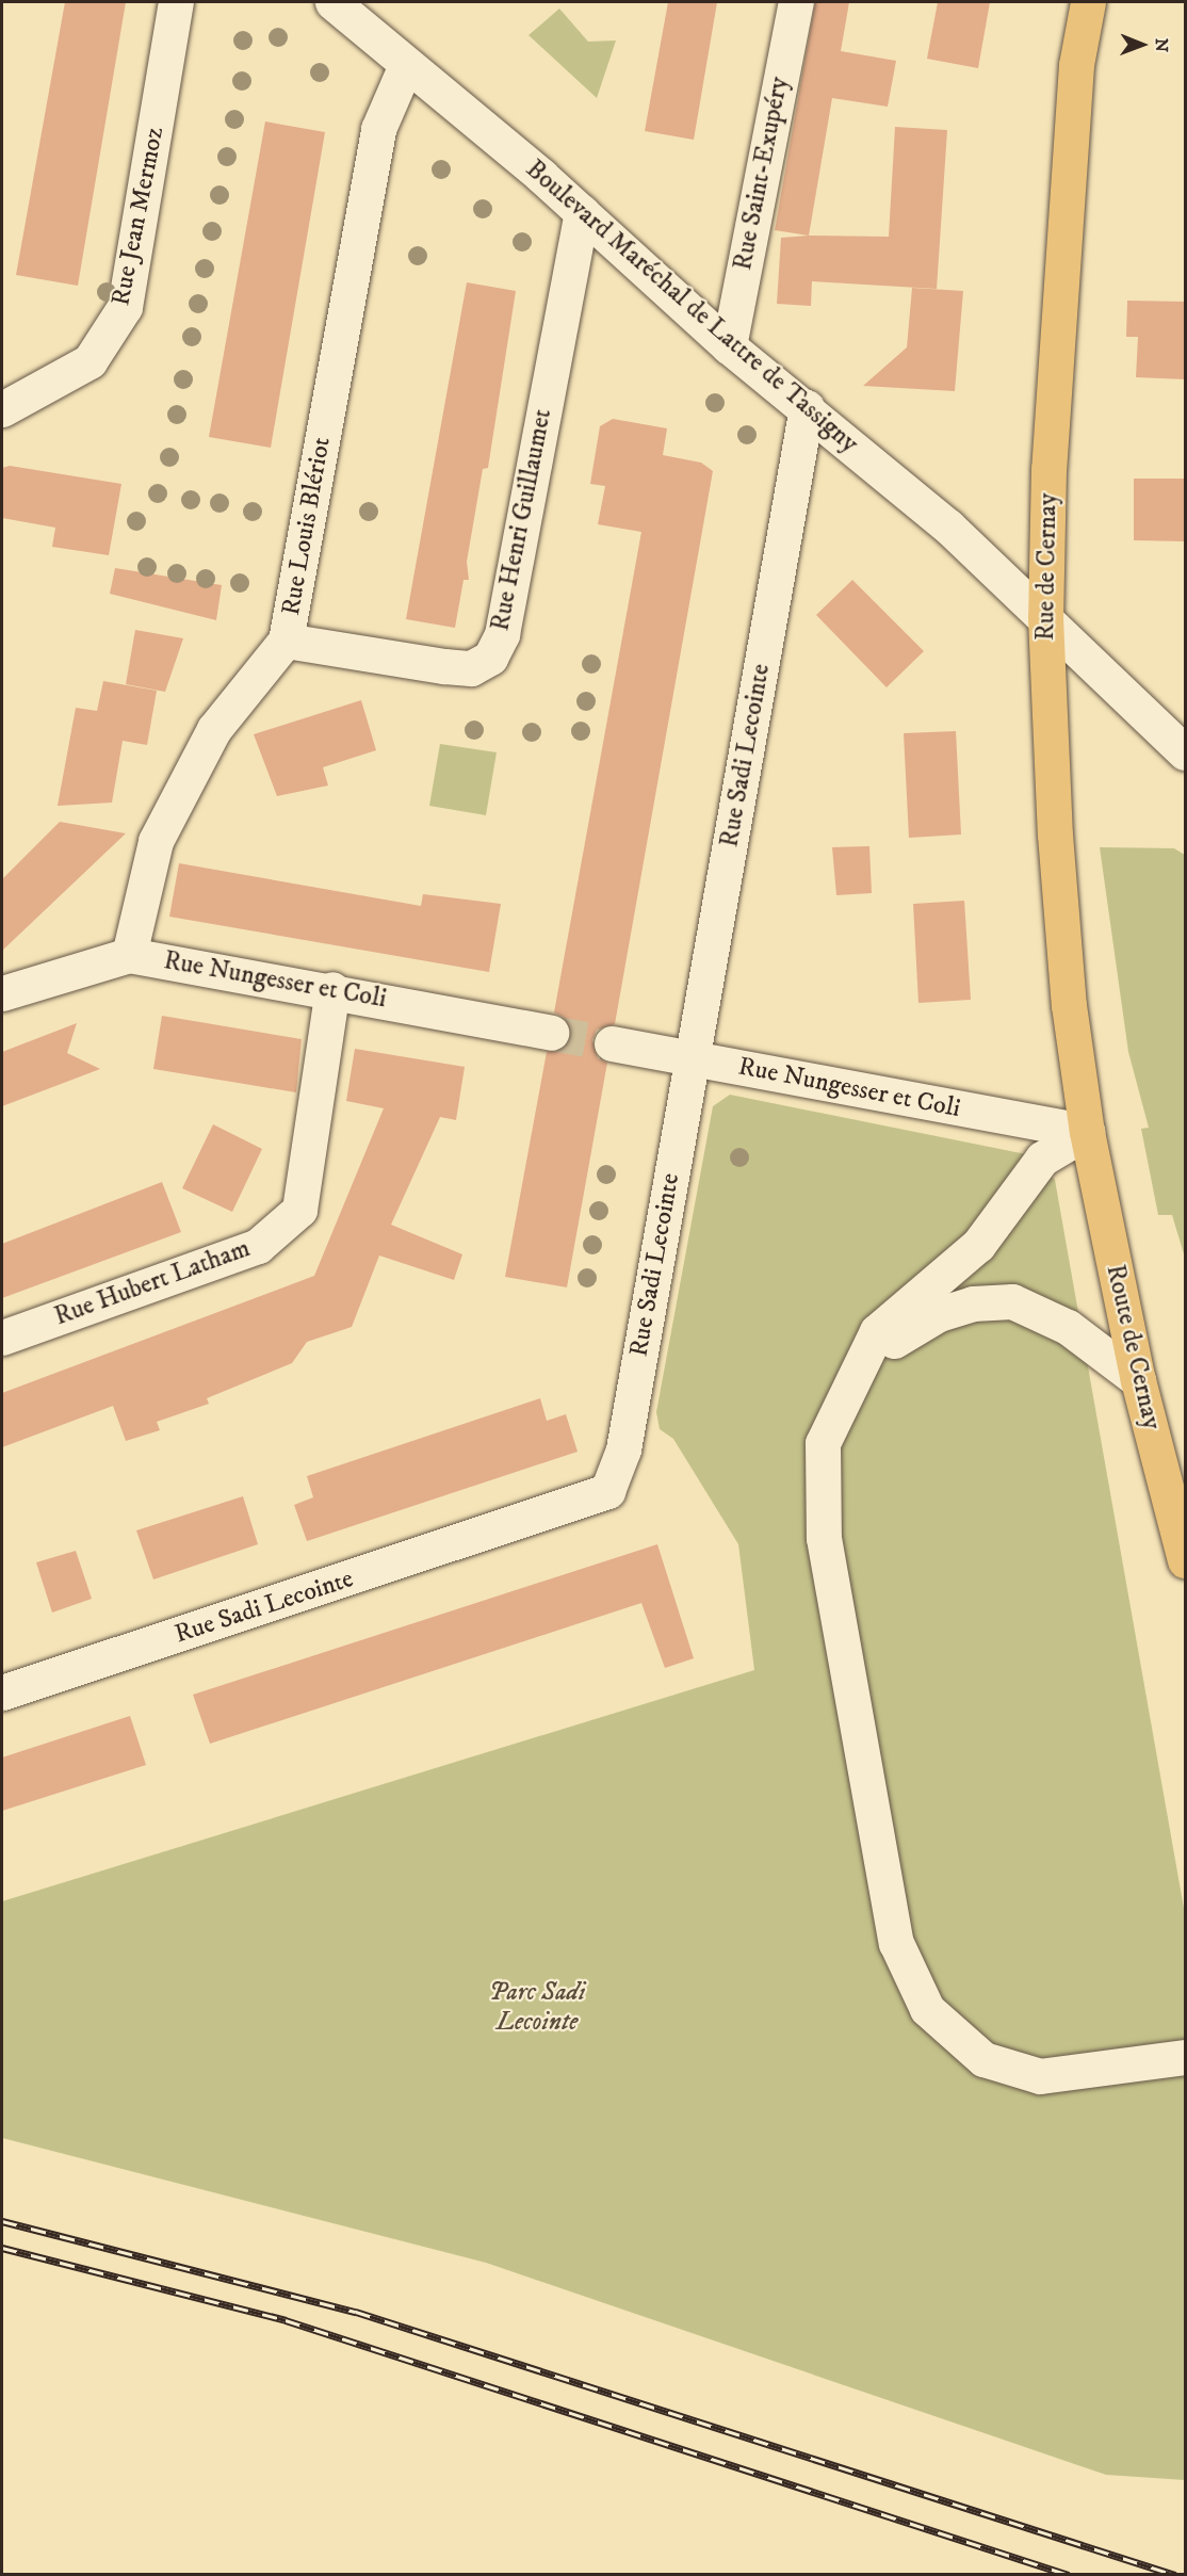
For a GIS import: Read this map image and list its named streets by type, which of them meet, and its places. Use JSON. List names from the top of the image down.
{
  "streets": {
    "main road": ["Rue de Cernay", "Route de Cernay"],
    "street": [
      "Rue Saint-Exupéry",
      "Rue Jean Mermoz",
      "Boulevard Maréchal de Lattre de Tassigny",
      "Rue Henri Guillaumet",
      "Rue Louis Blériot",
      "Rue Sadi Lecointe",
      "Rue Nungesser et Coli",
      "Rue Hubert Latham"
    ]
  },
  "crossings": [
    ["Rue Saint-Exupéry", "Boulevard Maréchal de Lattre de Tassigny"],
    ["Boulevard Maréchal de Lattre de Tassigny", "Rue Henri Guillaumet"],
    ["Boulevard Maréchal de Lattre de Tassigny", "Rue Louis Blériot"],
    ["Boulevard Maréchal de Lattre de Tassigny", "Rue de Cernay"],
    ["Boulevard Maréchal de Lattre de Tassigny", "Rue Sadi Lecointe"],
    ["Rue Henri Guillaumet", "Rue Louis Blériot"],
    ["Rue Louis Blériot", "Rue Nungesser et Coli"],
    ["Rue de Cernay", "Rue Nungesser et Coli"],
    ["Rue de Cernay", "Route de Cernay"],
    ["Rue Sadi Lecointe", "Rue Nungesser et Coli"],
    ["Rue Nungesser et Coli", "Rue Hubert Latham"],
    ["Rue Nungesser et Coli", "Route de Cernay"]
  ],
  "parks": ["Parc Sadi Lecointe"],
  "north": "right"
}
